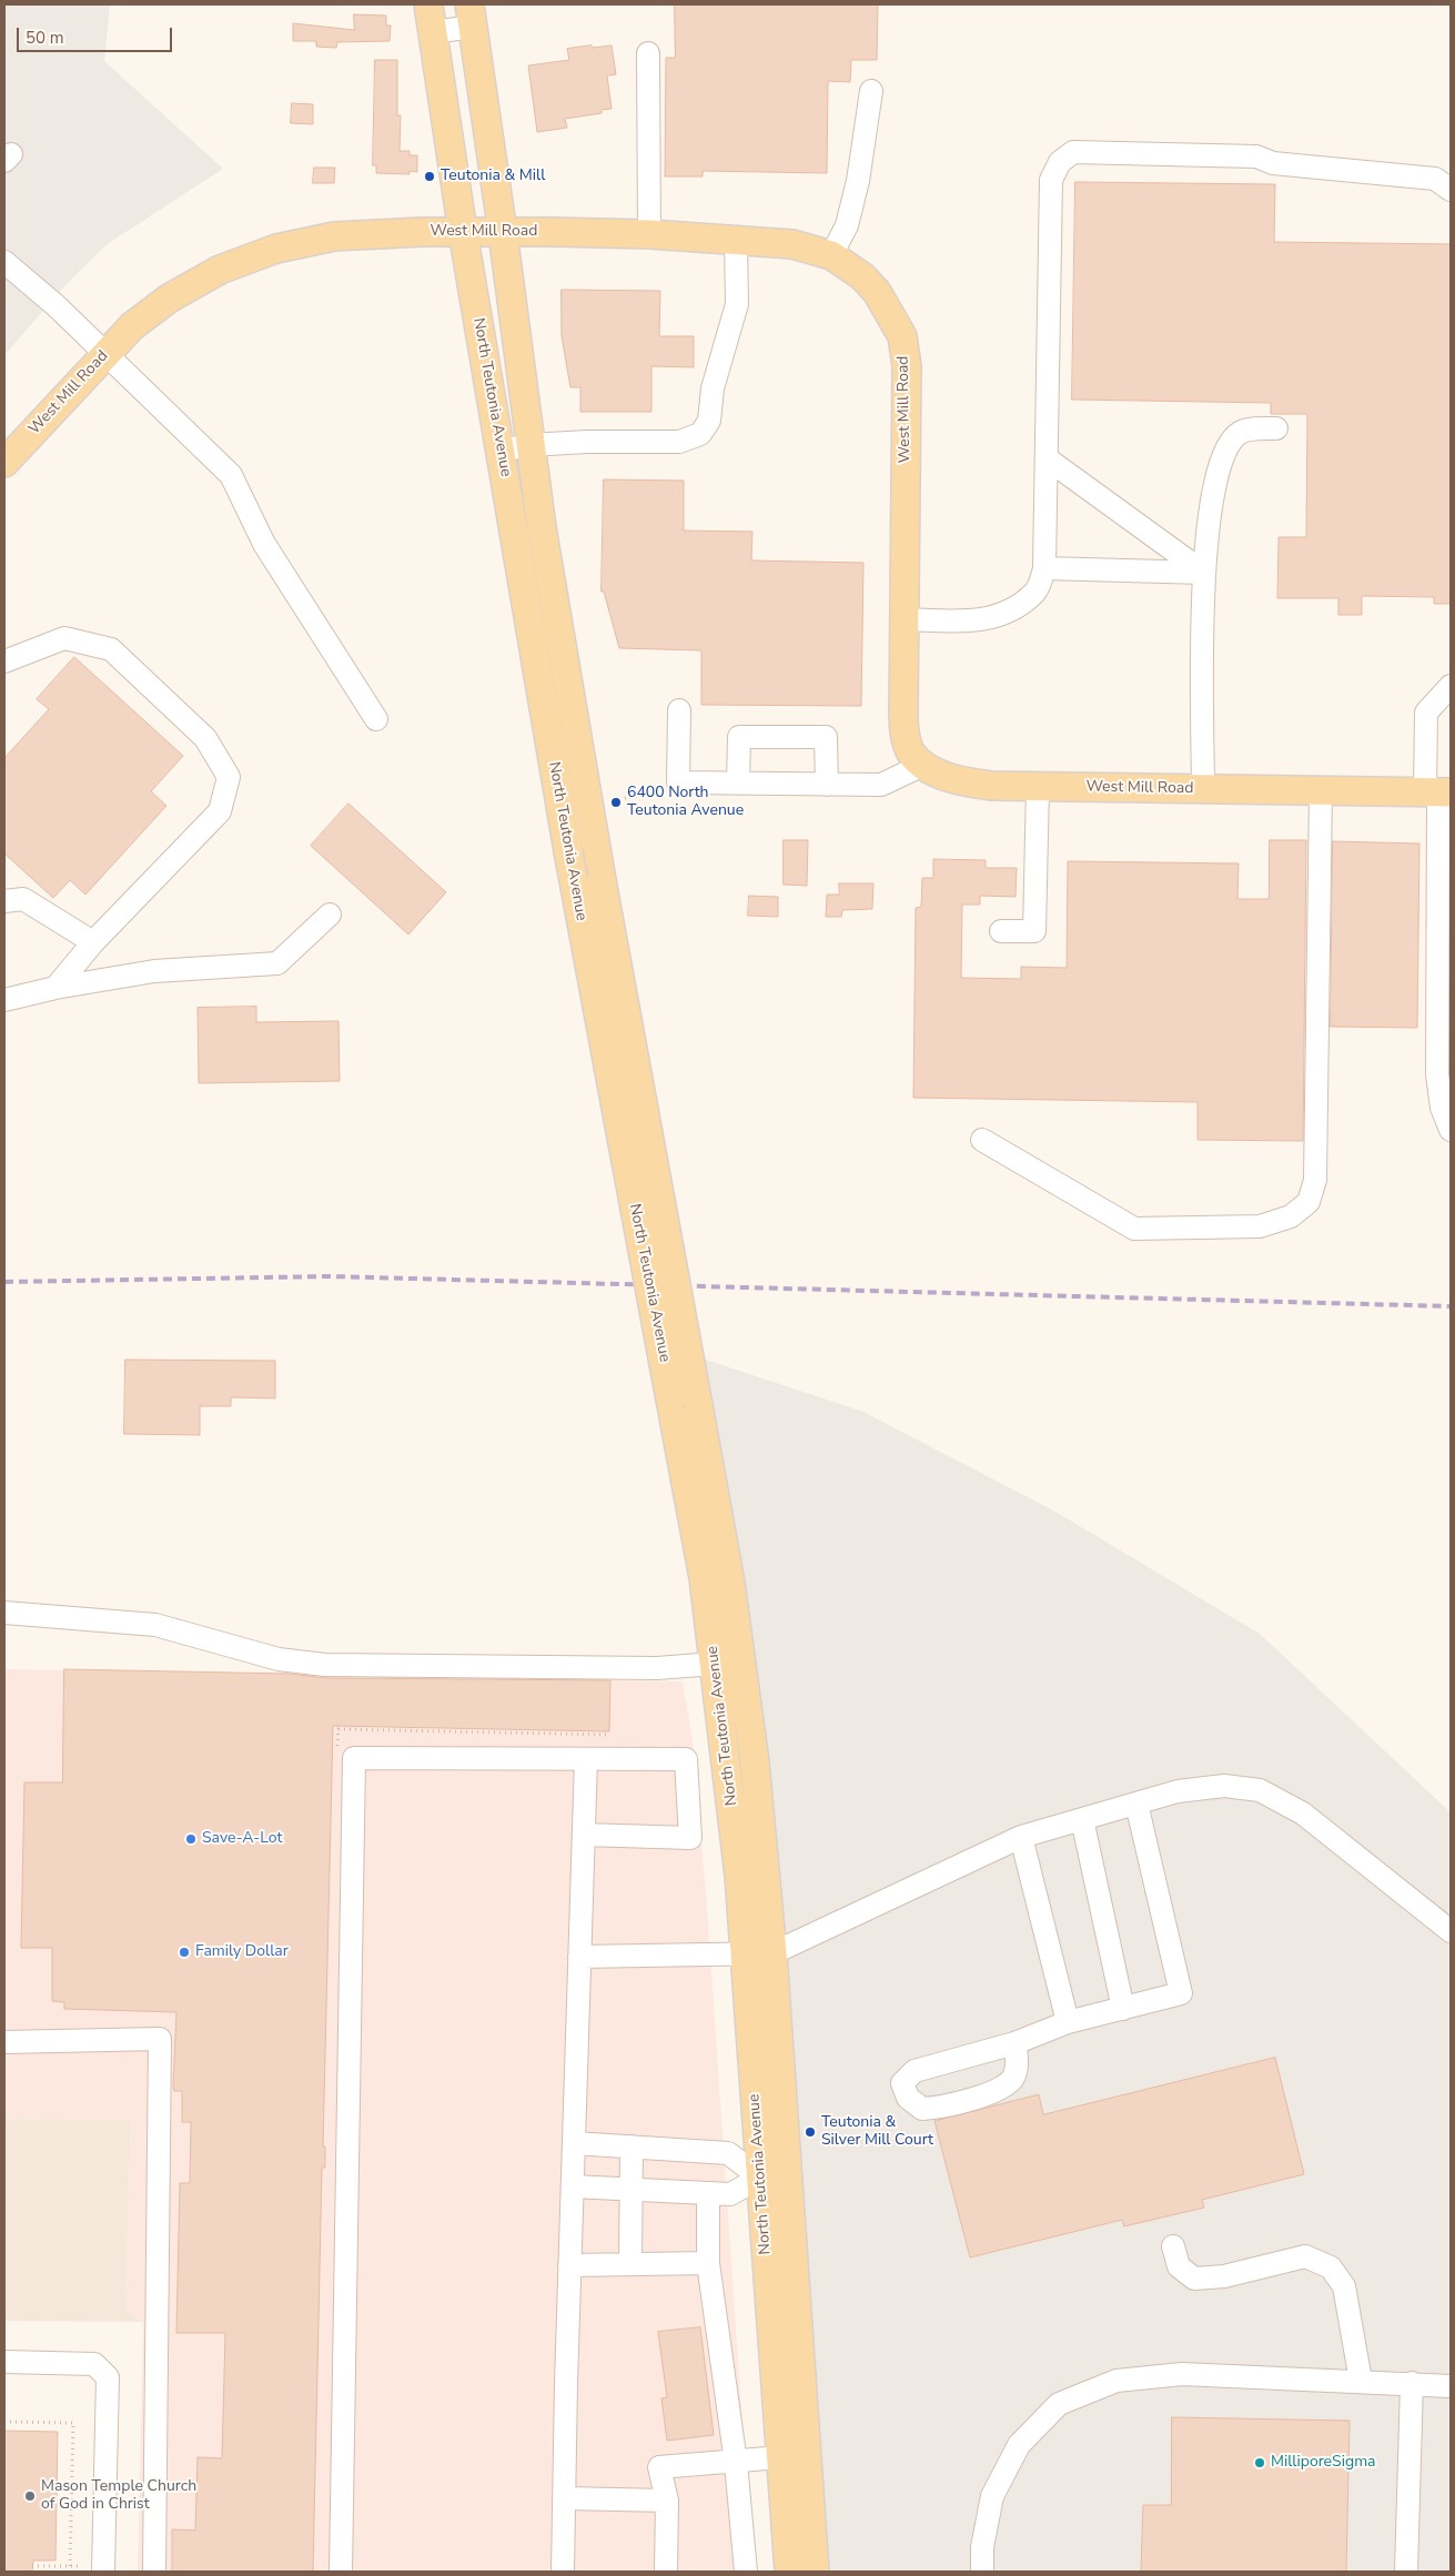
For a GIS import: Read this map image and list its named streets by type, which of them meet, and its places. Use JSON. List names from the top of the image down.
{
  "streets": {
    "main road": ["West Mill Road", "North Teutonia Avenue"]
  },
  "crossings": [
    ["West Mill Road", "North Teutonia Avenue"]
  ],
  "places": [
    "Teutonia & Mill",
    "6400 North Teutonia Avenue",
    "Save-A-Lot",
    "Family Dollar",
    "Teutonia & Silver Mill Court",
    "MilliporeSigma",
    "Mason Temple Church of God in Christ"
  ],
  "scale_bar": "50 m"
}
